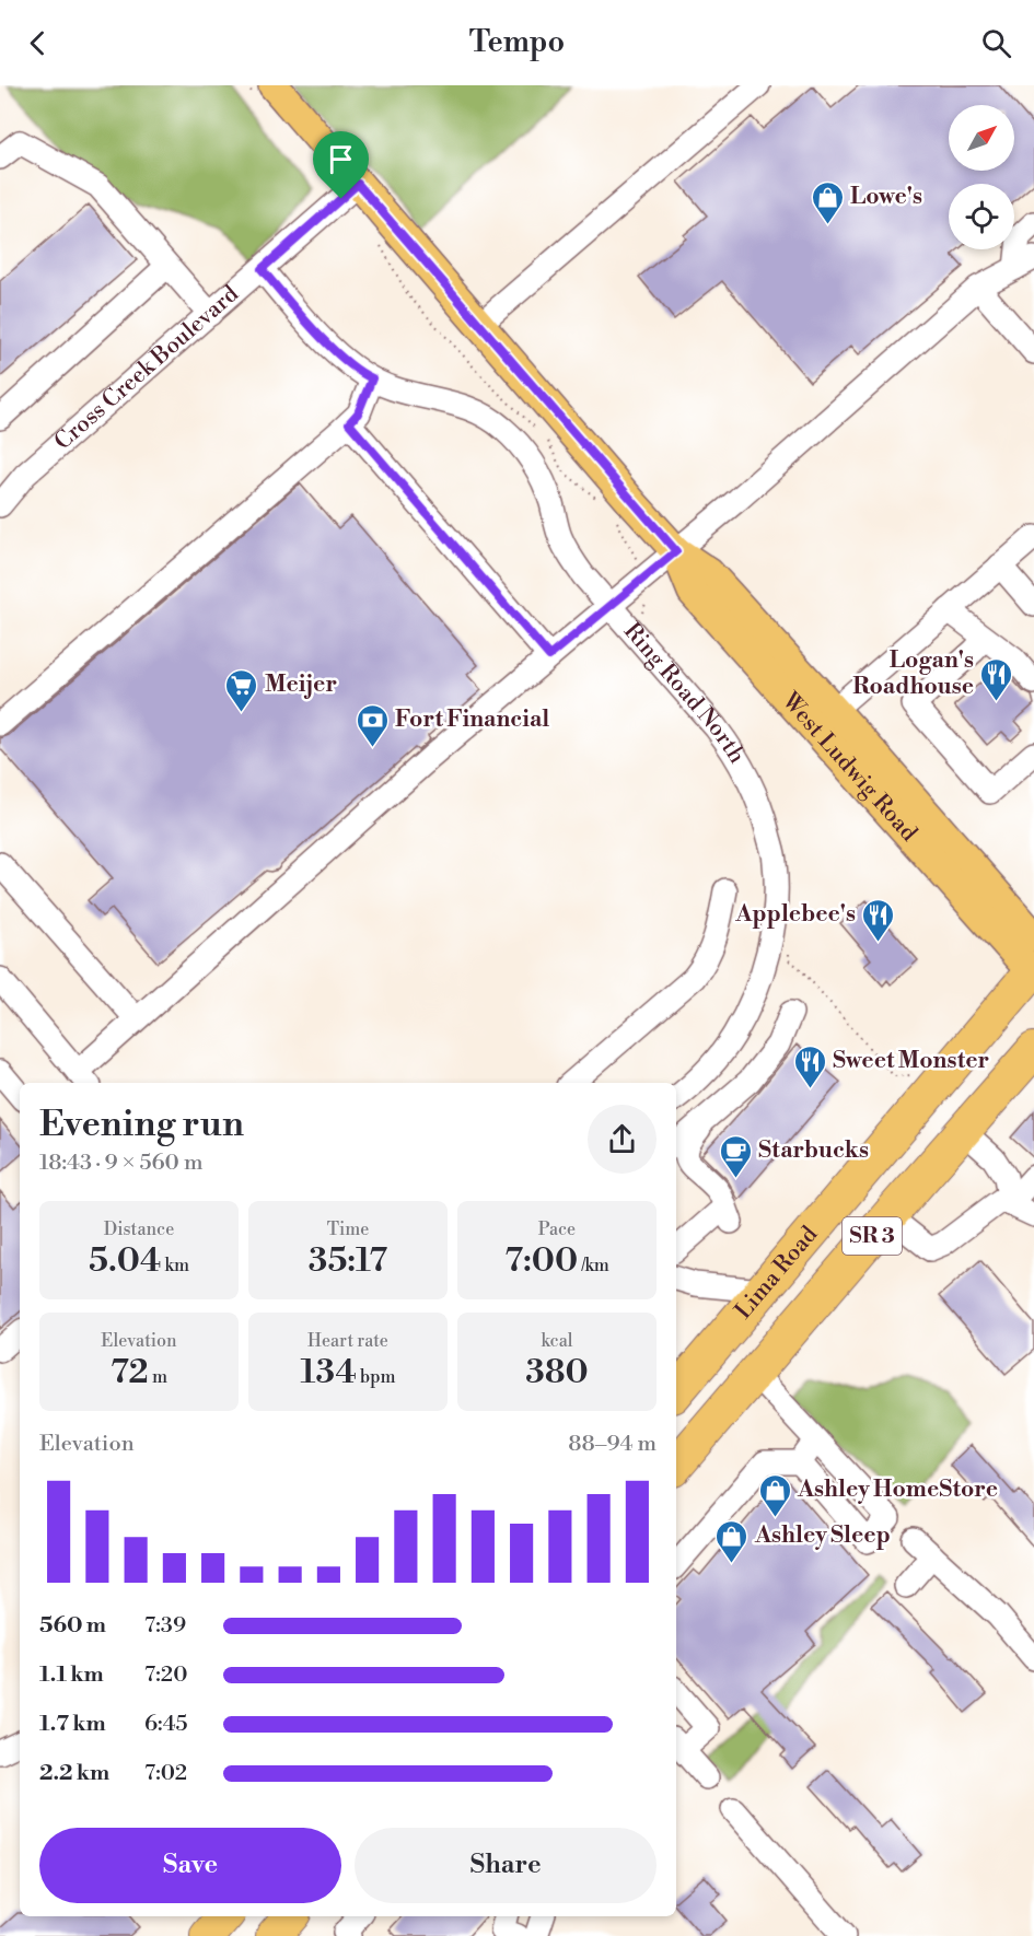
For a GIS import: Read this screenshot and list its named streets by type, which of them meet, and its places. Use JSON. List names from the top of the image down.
{
  "streets": {
    "highway": ["SR 3", "Lima Road"],
    "main road": ["West Ludwig Road"],
    "street": ["Cross Creek Boulevard", "Ring Road North"]
  },
  "crossings": [
    ["Cross Creek Boulevard", "Ring Road North"],
    ["Cross Creek Boulevard", "West Ludwig Road"],
    ["West Ludwig Road", "Lima Road"]
  ],
  "places": {
    "shop": ["Lowe's", "Ashley HomeStore", "Ashley Sleep"],
    "restaurant": ["Logan's Roadhouse", "Applebee's", "Sweet Monster"],
    "supermarket": ["Meijer"],
    "bank": ["Fort Financial"],
    "cafe": ["Starbucks"]
  },
  "north": "top right",
  "page": {
    "header": "Tempo",
    "heading": ["Evening run", "18:43 · 9 × 560 m"],
    "stats": [
      ["Distance", "5.04 km"],
      ["Time", "35:17"],
      ["Pace", "7:00 /km"],
      ["Elevation", "72 m"],
      ["Heart rate", "134 bpm"],
      ["kcal", "380"]
    ],
    "chart": ["Elevation", "88–94 m"],
    "list": [
      {
        "name": "560 m",
        "note": "7:39"
      },
      {
        "name": "1.1 km",
        "note": "7:20"
      },
      {
        "name": "1.7 km",
        "note": "6:45"
      },
      {
        "name": "2.2 km",
        "note": "7:02"
      }
    ],
    "buttons": ["Save", "Share"]
  }
}
